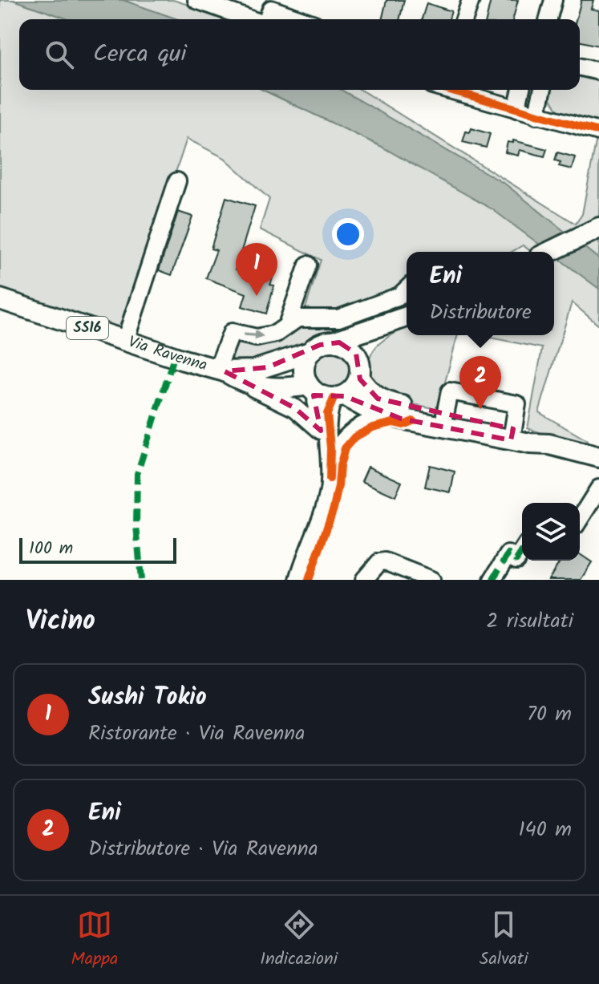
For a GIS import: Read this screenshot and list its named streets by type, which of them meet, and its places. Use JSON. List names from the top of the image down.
{
  "streets": {
    "main road": ["SS16", "Via Ravenna"]
  },
  "scale_bar": "100 m",
  "page": {
    "search": "Cerca qui",
    "pins": ["1", "2"],
    "popup": ["Eni", "Distributore"],
    "scale": "100 m",
    "heading": ["Vicino", "2 risultati"],
    "list": [
      {
        "mark": "1",
        "name": "Sushi Tokio",
        "note": "Ristorante · Via Ravenna",
        "value": "70 m"
      },
      {
        "mark": "2",
        "name": "Eni",
        "note": "Distributore · Via Ravenna",
        "value": "140 m"
      }
    ],
    "nav": ["Mappa", "Indicazioni", "Salvati"]
  }
}
